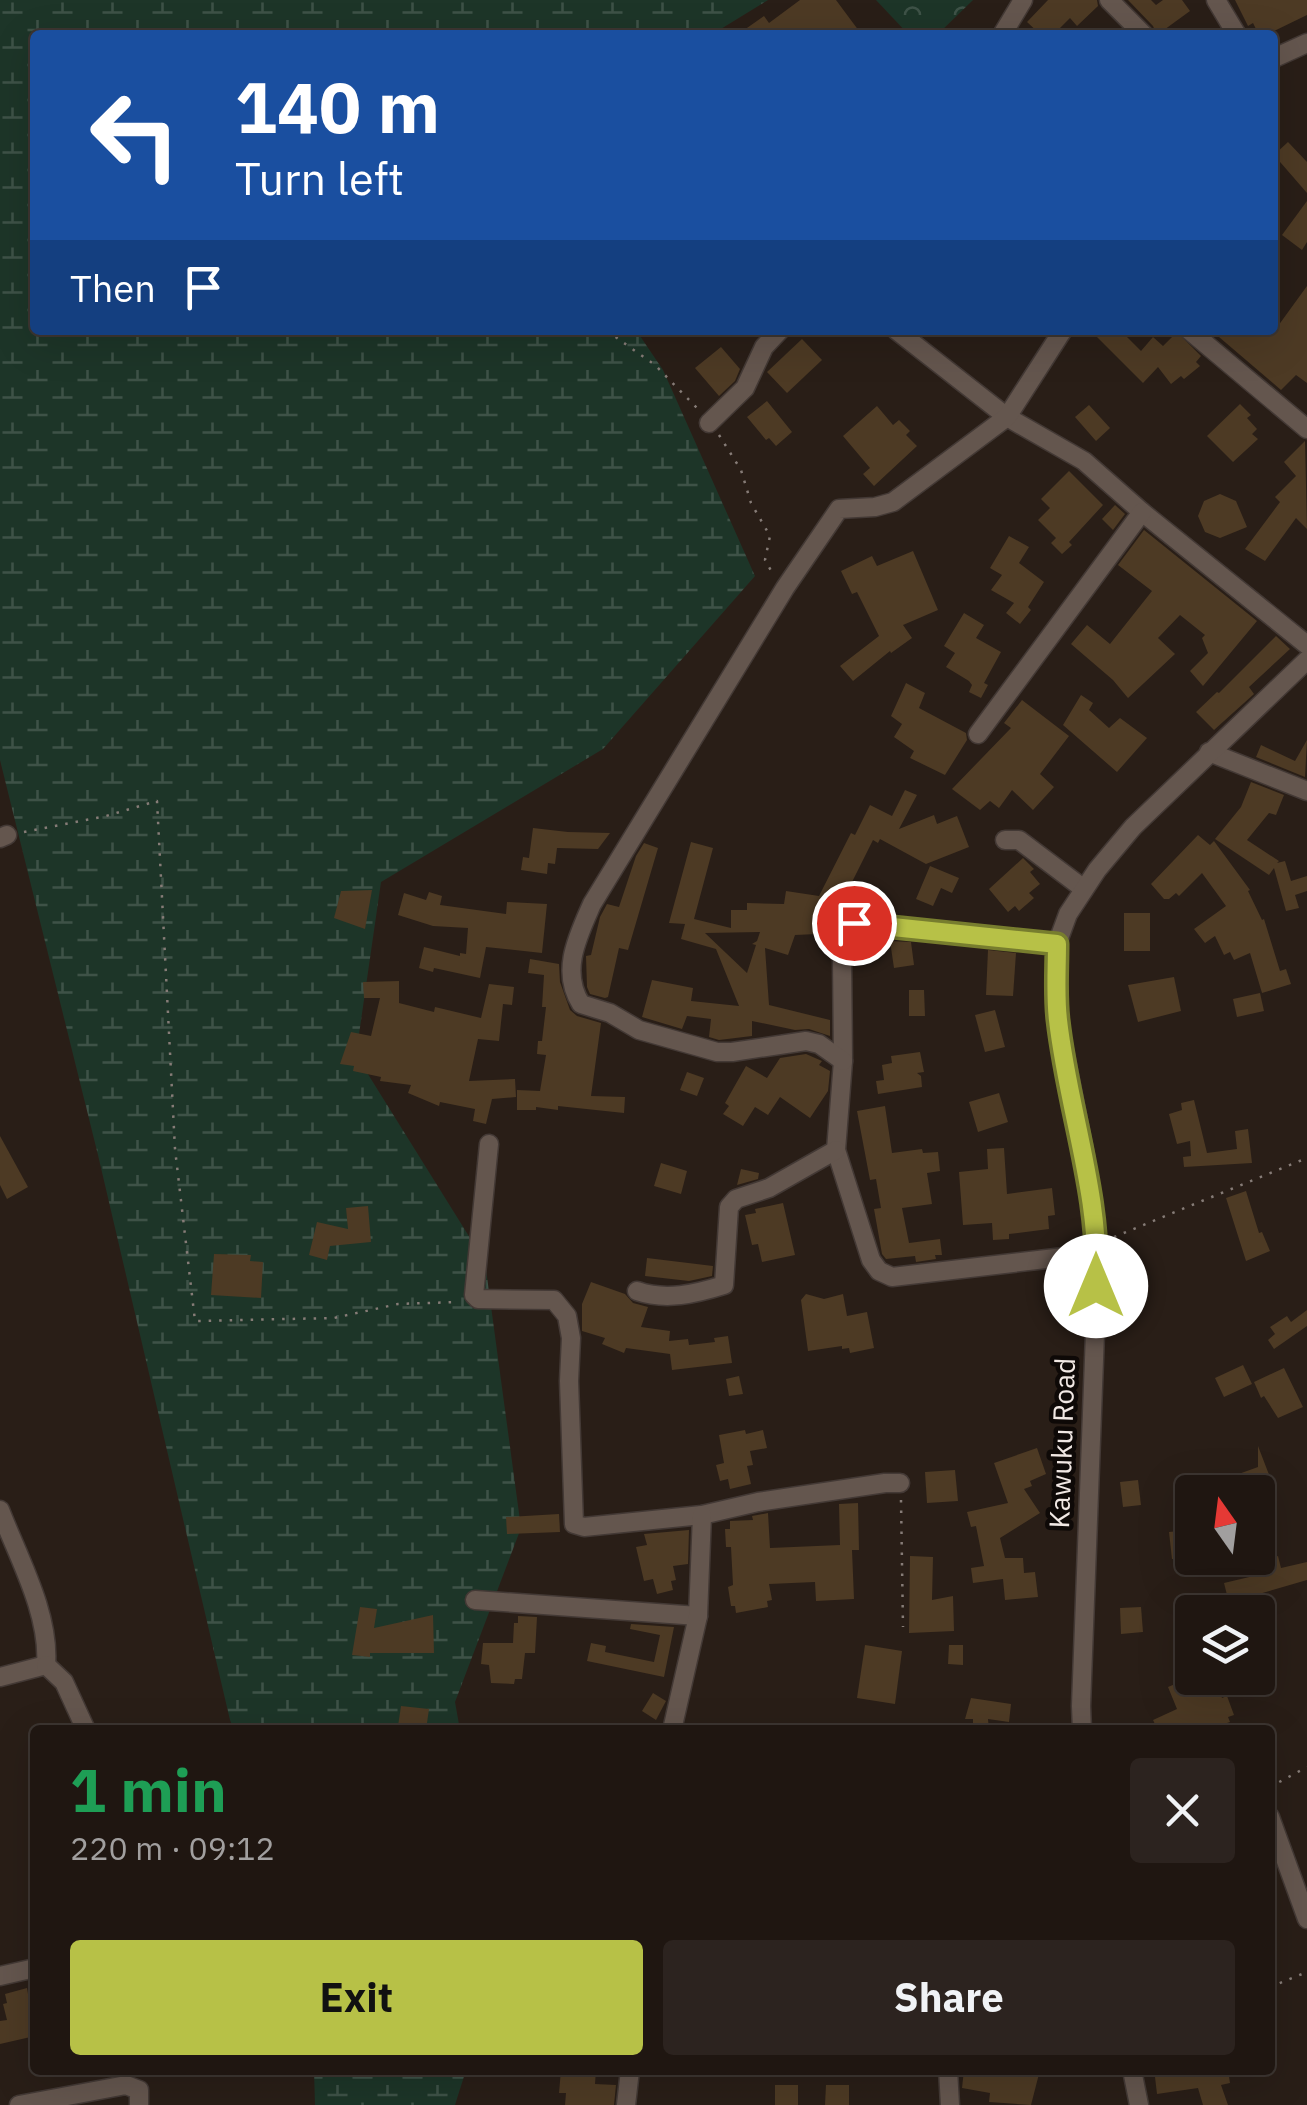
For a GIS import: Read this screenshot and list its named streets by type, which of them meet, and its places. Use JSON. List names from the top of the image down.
{
  "streets": {
    "street": ["Kawuku Road"]
  },
  "north": "top",
  "page": {
    "turn": ["140 m", "Turn left"],
    "then": "Then",
    "heading": ["1 min", "220 m · 09:12"],
    "buttons": ["Exit", "Share"]
  }
}
